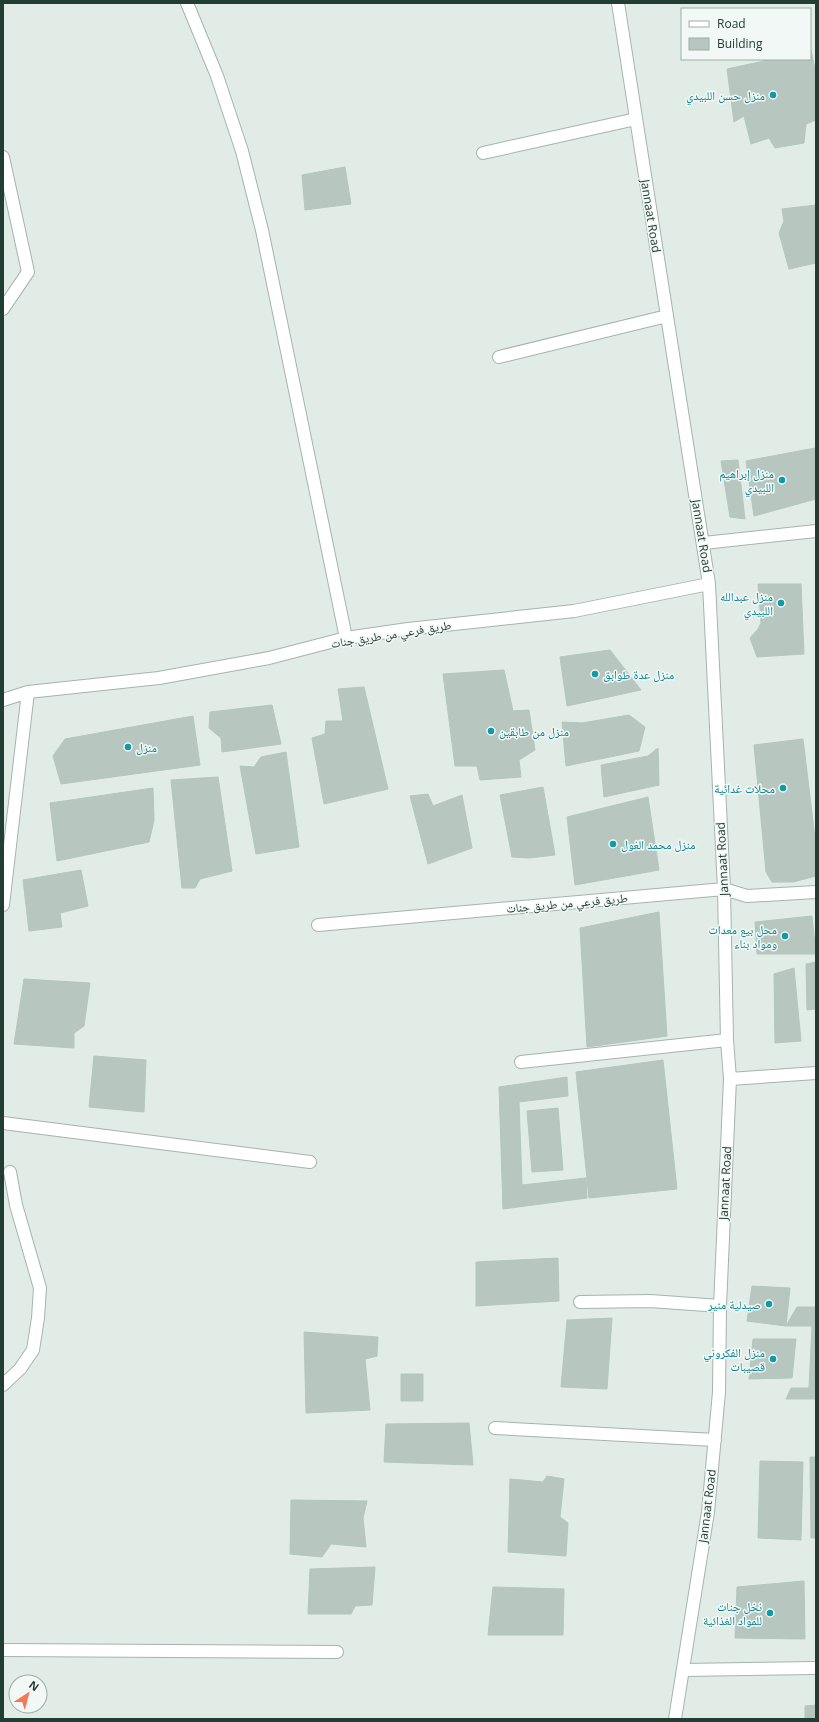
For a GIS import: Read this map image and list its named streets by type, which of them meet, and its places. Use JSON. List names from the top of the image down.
{
  "streets": {
    "street": ["Jannaat Road", "طريق فرعي من طريق جنات"]
  },
  "crossings": [
    ["Jannaat Road", "طريق فرعي من طريق جنات"]
  ],
  "places": [
    "منزل حسن اللبيدي",
    "منزل إبراهيم اللبيدي",
    "منزل عبدالله اللبيدي",
    "منزل عدة طوابق",
    "منزل من طابقين",
    "منزل",
    "محلات غدائية",
    "منزل محمد الغول",
    "محل بيع معدات ومواد بناء",
    "صيدلية منير",
    "منزل الفكروني قصيبات",
    "نخل جنات للمواد الغذائية"
  ],
  "legend": ["Road", "Building"],
  "north": "top right"
}
